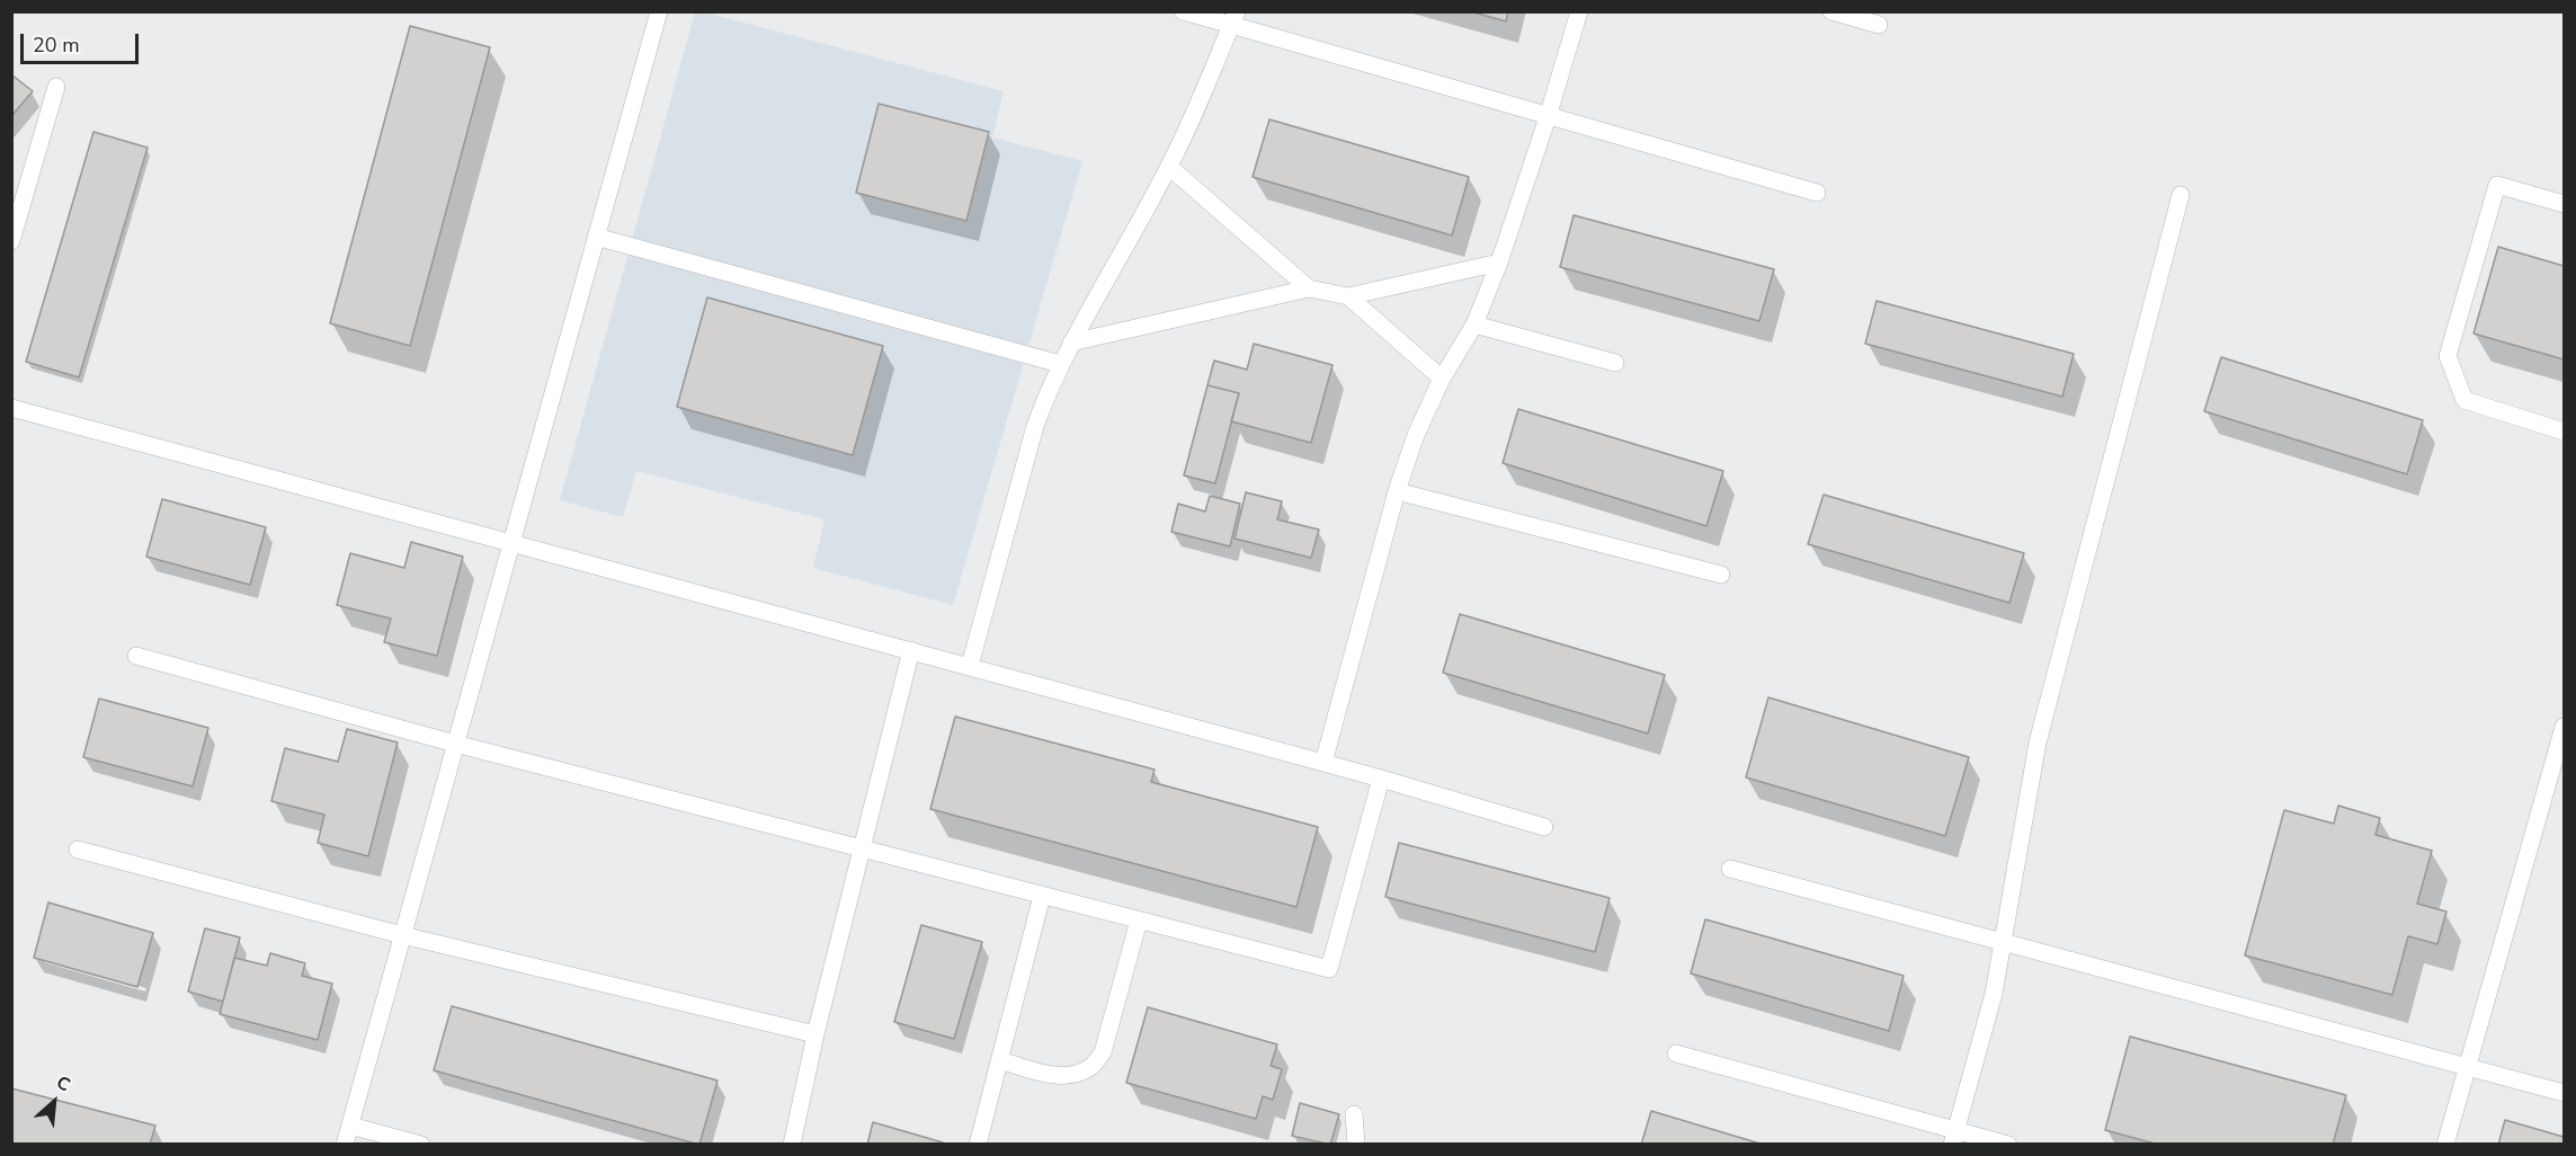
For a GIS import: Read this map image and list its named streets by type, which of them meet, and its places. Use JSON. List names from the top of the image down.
{
  "scale_bar": "20 m",
  "north": "top right"
}
